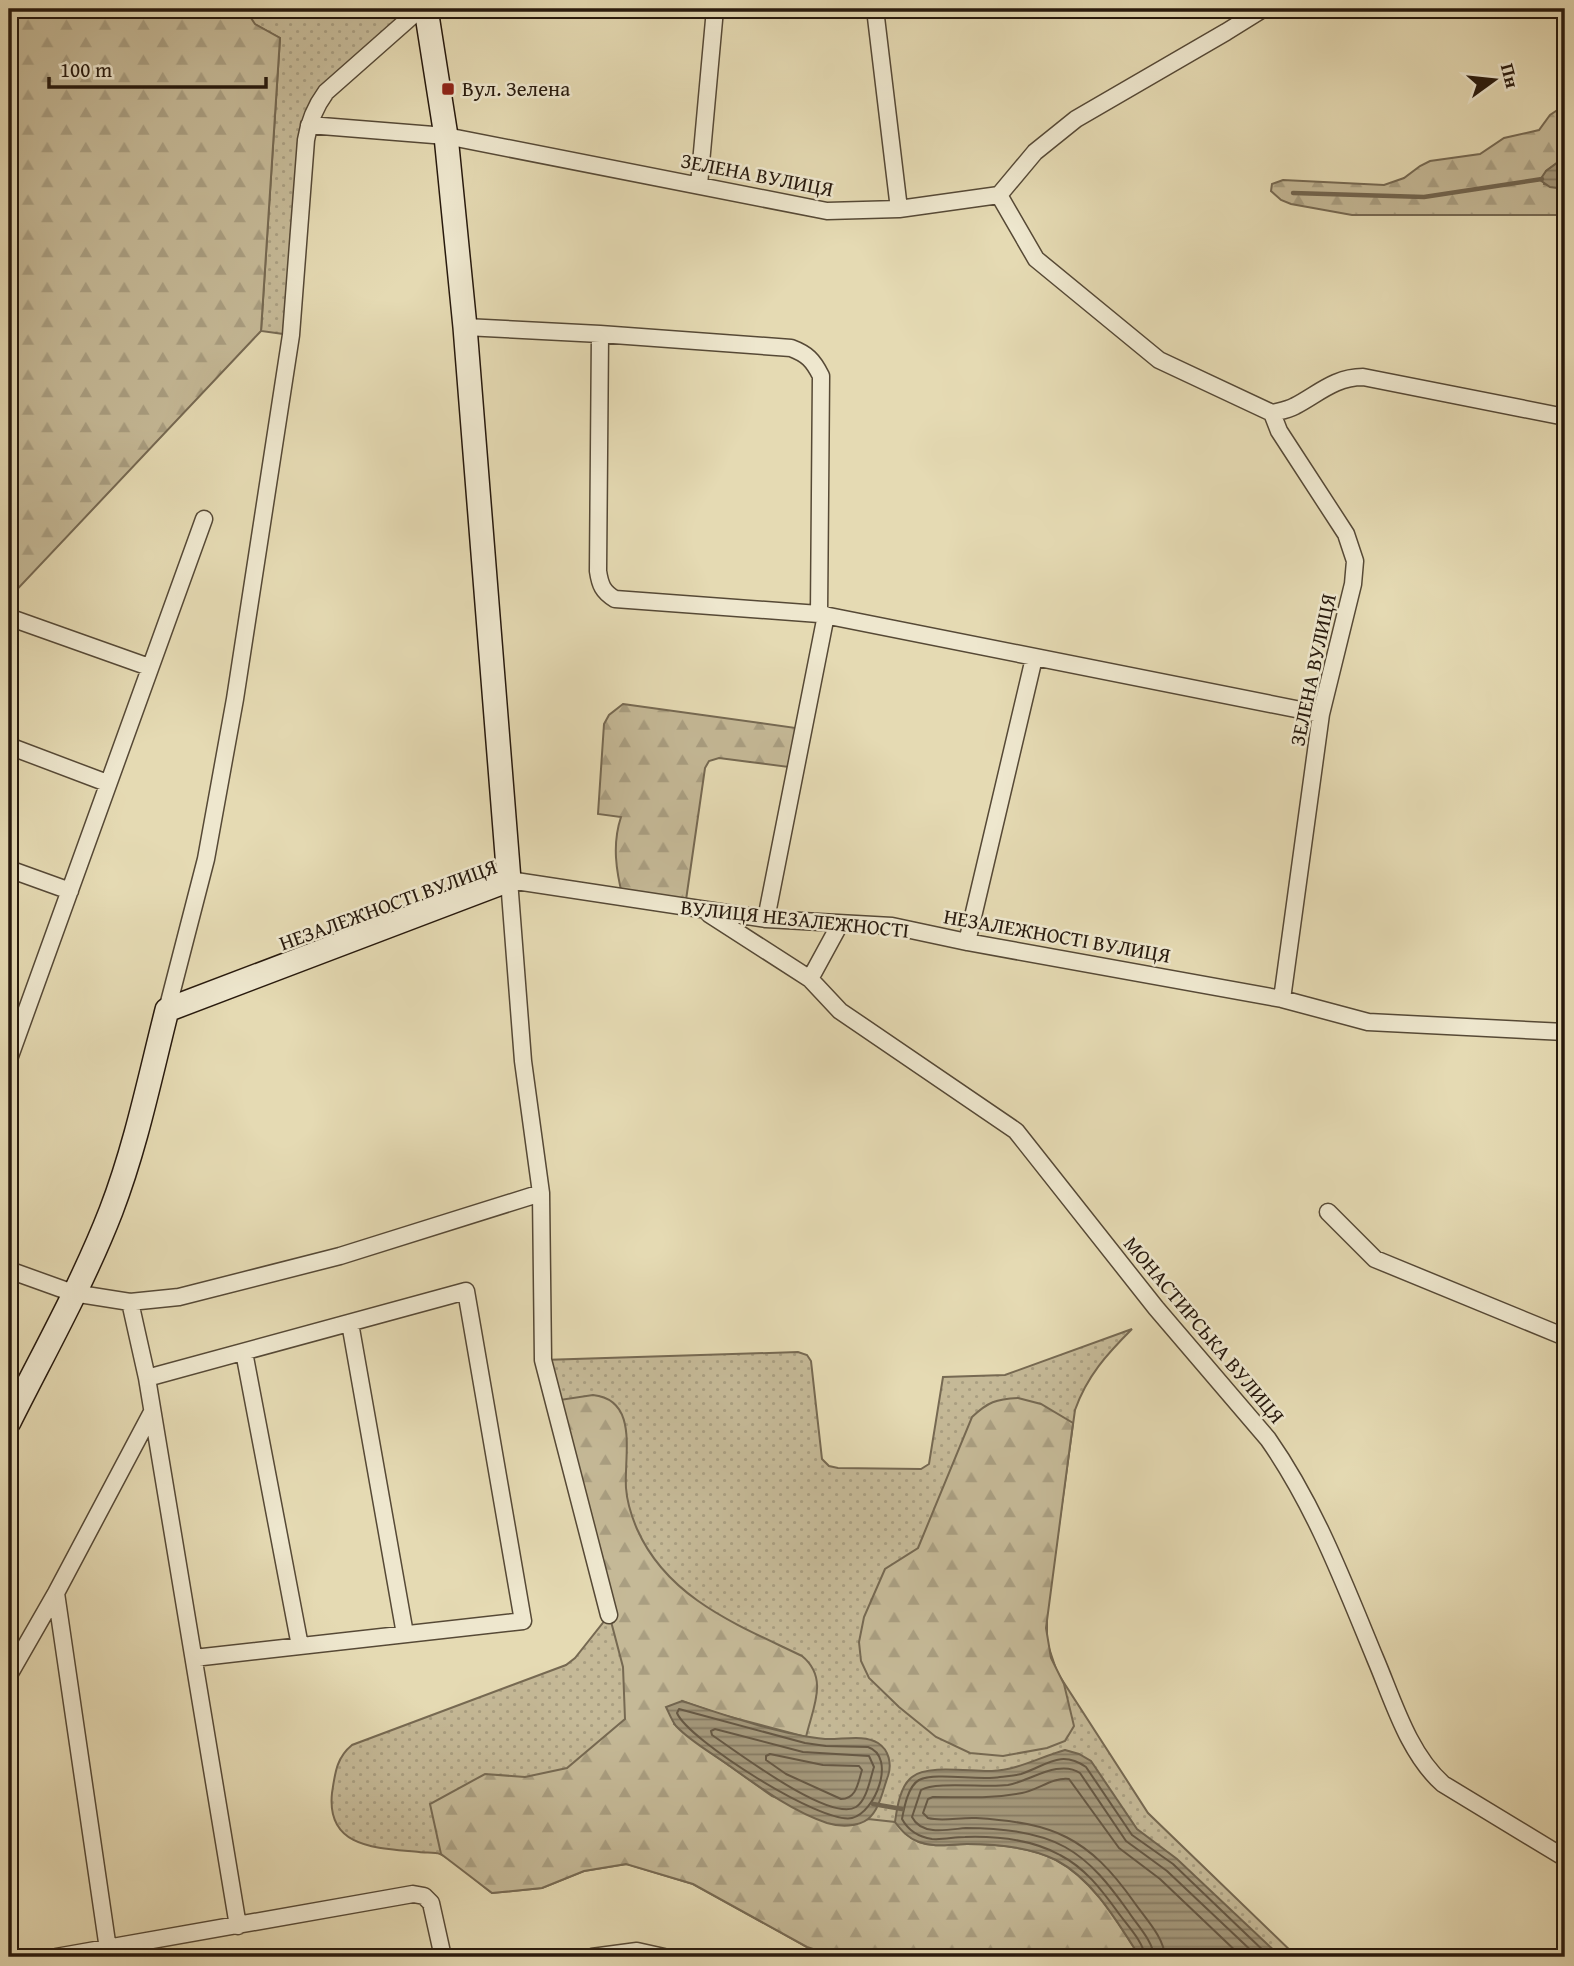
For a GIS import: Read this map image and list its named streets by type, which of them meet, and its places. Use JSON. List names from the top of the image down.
{
  "streets": {
    "street": ["ЗЕЛЕНА ВУЛИЦЯ", "НЕЗАЛЕЖНОСТІ ВУЛИЦЯ", "МОНАСТИРСЬКА ВУЛИЦЯ"]
  },
  "crossings": [
    ["ЗЕЛЕНА ВУЛИЦЯ", "НЕЗАЛЕЖНОСТІ ВУЛИЦЯ"],
    ["НЕЗАЛЕЖНОСТІ ВУЛИЦЯ", "МОНАСТИРСЬКА ВУЛИЦЯ"]
  ],
  "places": {
    "transit": ["Вул. Зелена"]
  },
  "scale_bar": "100 m",
  "north": "right"
}
